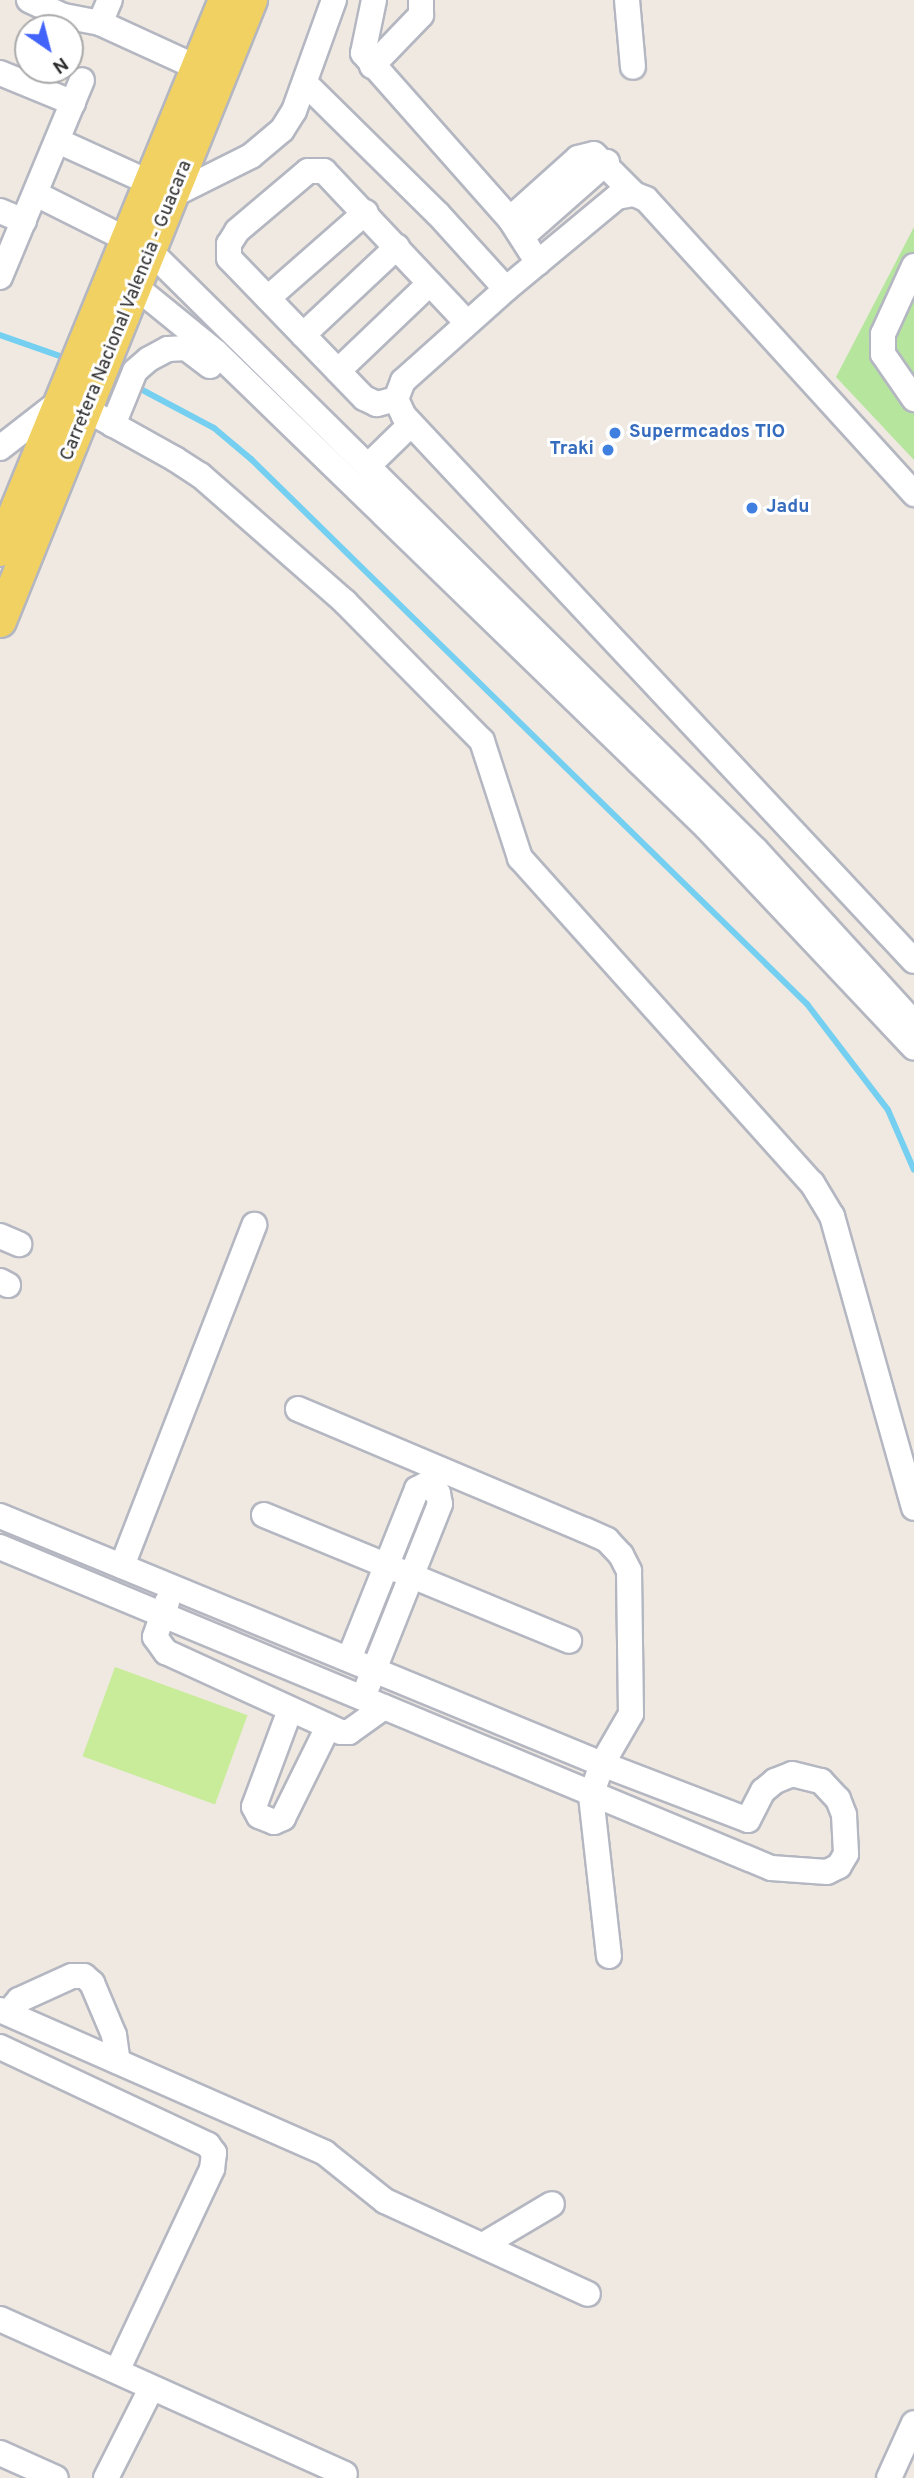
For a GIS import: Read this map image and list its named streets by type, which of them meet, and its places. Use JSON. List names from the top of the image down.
{
  "streets": {
    "main road": ["Carretera Nacional Valencia - Guacara"]
  },
  "places": ["Supermcados TIO", "Traki", "Jadu"],
  "north": "bottom right"
}
